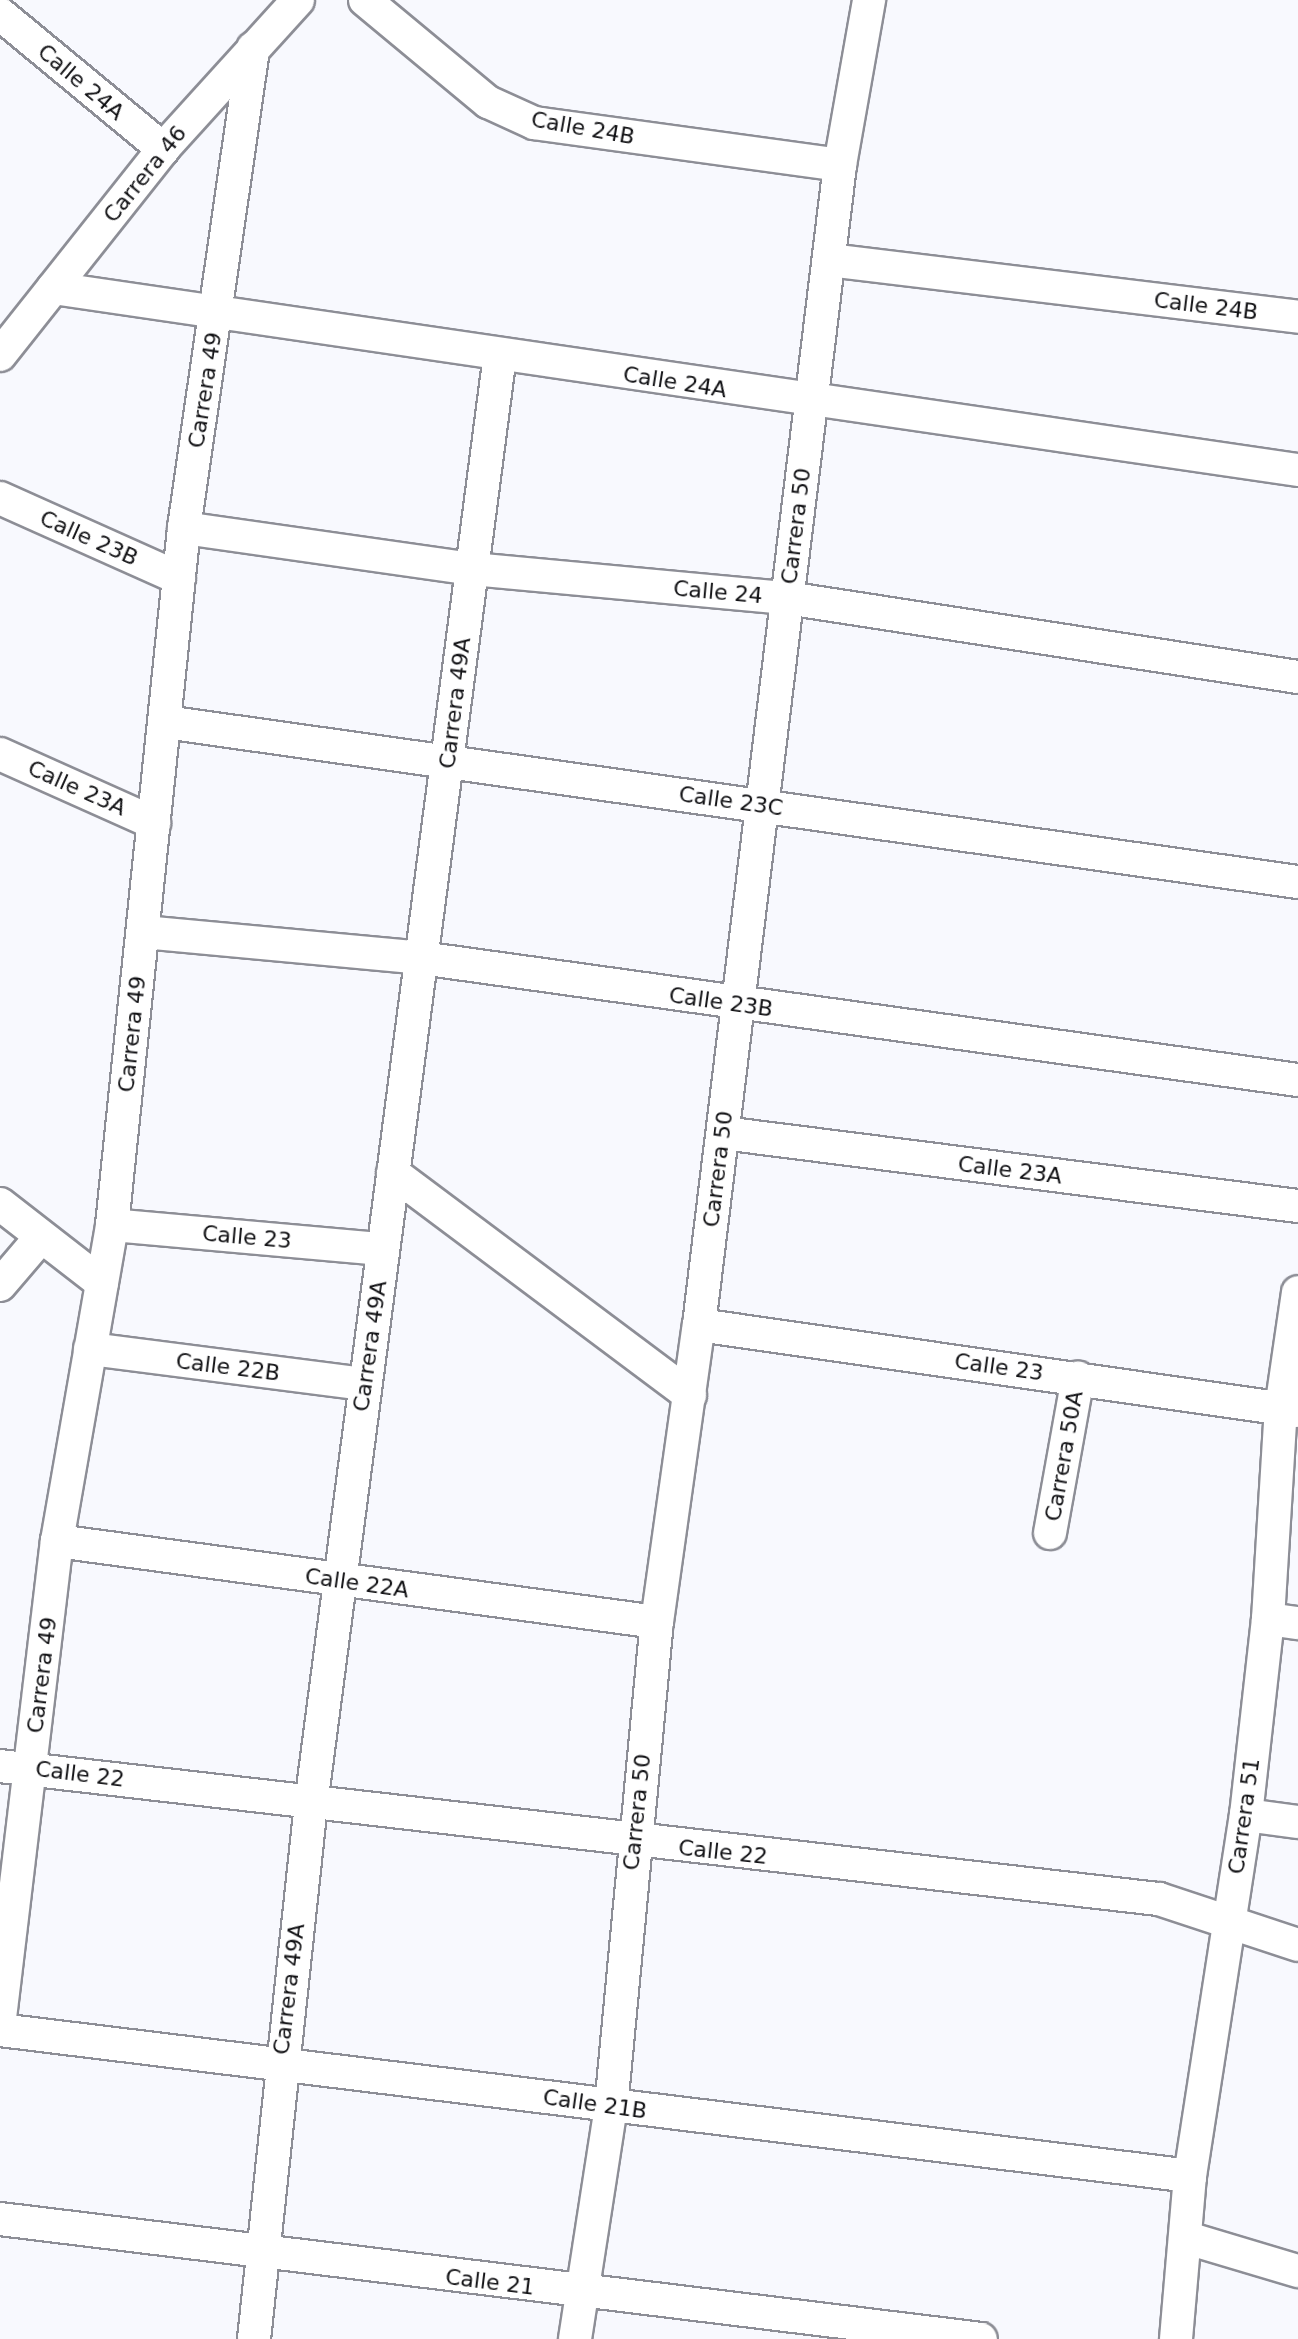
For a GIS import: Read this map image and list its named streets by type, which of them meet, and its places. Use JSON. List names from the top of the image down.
{
  "streets": {
    "street": [
      "Calle 24A",
      "Calle 24B",
      "Carrera 46",
      "Carrera 49",
      "Carrera 50",
      "Calle 23B",
      "Calle 24",
      "Carrera 49A",
      "Calle 23A",
      "Calle 23C",
      "Calle 23",
      "Calle 22B",
      "Carrera 50A",
      "Calle 22A",
      "Calle 22",
      "Carrera 51",
      "Calle 21B",
      "Calle 21"
    ]
  },
  "crossings": [
    ["Calle 24A", "Carrera 46"],
    ["Calle 24A", "Carrera 49"],
    ["Calle 24A", "Carrera 50"],
    ["Calle 24A", "Carrera 49A"],
    ["Calle 24B", "Carrera 50"],
    ["Carrera 46", "Carrera 49"],
    ["Carrera 49", "Calle 23B"],
    ["Carrera 49", "Calle 24"],
    ["Carrera 49", "Calle 23A"],
    ["Carrera 49", "Calle 23C"],
    ["Carrera 49", "Calle 23"],
    ["Carrera 49", "Calle 22B"],
    ["Carrera 49", "Calle 22A"],
    ["Carrera 49", "Calle 22"],
    ["Carrera 50", "Calle 23B"],
    ["Carrera 50", "Calle 24"],
    ["Carrera 50", "Calle 23A"],
    ["Carrera 50", "Calle 23C"],
    ["Carrera 50", "Calle 23"],
    ["Carrera 50", "Calle 22A"],
    ["Carrera 50", "Calle 22"],
    ["Carrera 50", "Calle 21B"],
    ["Carrera 50", "Calle 21"],
    ["Calle 23B", "Carrera 49A"],
    ["Calle 24", "Carrera 49A"],
    ["Carrera 49A", "Calle 23C"],
    ["Carrera 49A", "Calle 23"],
    ["Carrera 49A", "Calle 22B"],
    ["Carrera 49A", "Calle 22A"],
    ["Carrera 49A", "Calle 22"],
    ["Carrera 49A", "Calle 21B"],
    ["Carrera 49A", "Calle 21"],
    ["Calle 23", "Carrera 50A"],
    ["Calle 23", "Carrera 51"],
    ["Calle 22", "Carrera 51"],
    ["Carrera 51", "Calle 21B"]
  ]
}
